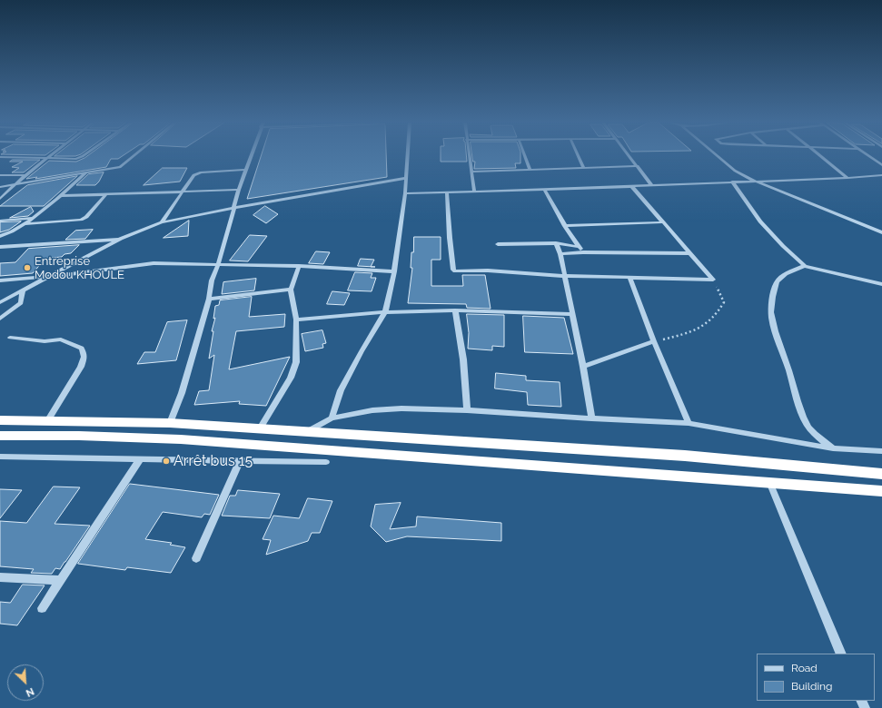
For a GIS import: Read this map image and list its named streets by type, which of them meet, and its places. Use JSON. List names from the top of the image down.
{
  "places": ["Entreprise Modou KHOULE", "Arrêt bus 15"],
  "legend": ["Road", "Building"],
  "north": "bottom right"
}
